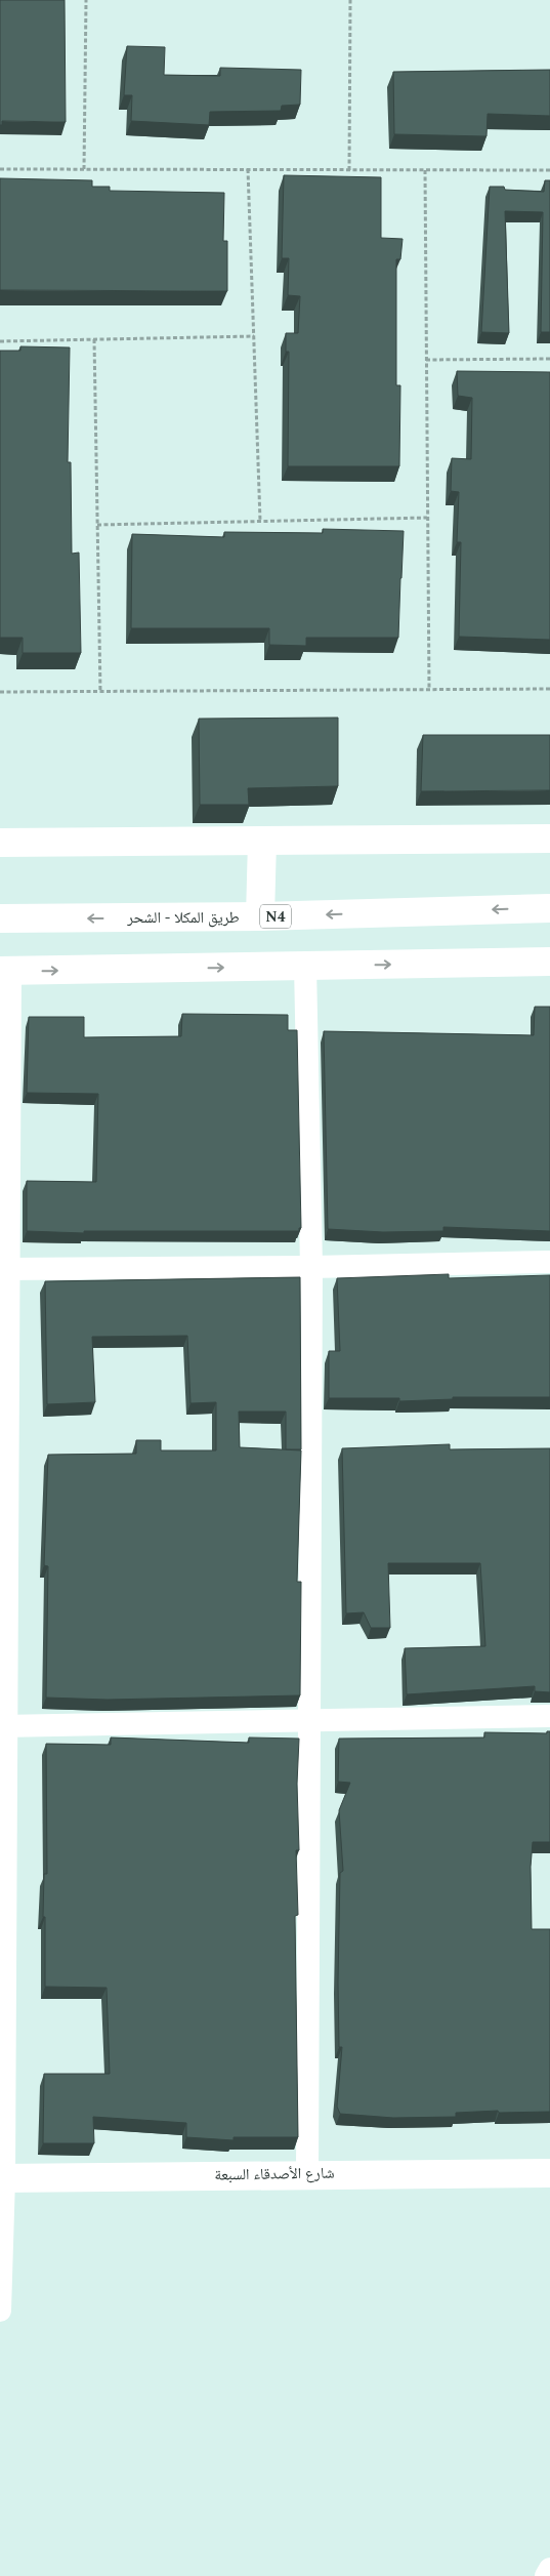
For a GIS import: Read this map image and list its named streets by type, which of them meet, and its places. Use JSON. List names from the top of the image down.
{
  "streets": {
    "main road": ["N4", "طريق المكلا - الشحر", "شارع الأصدقاء السبعة"]
  }
}
